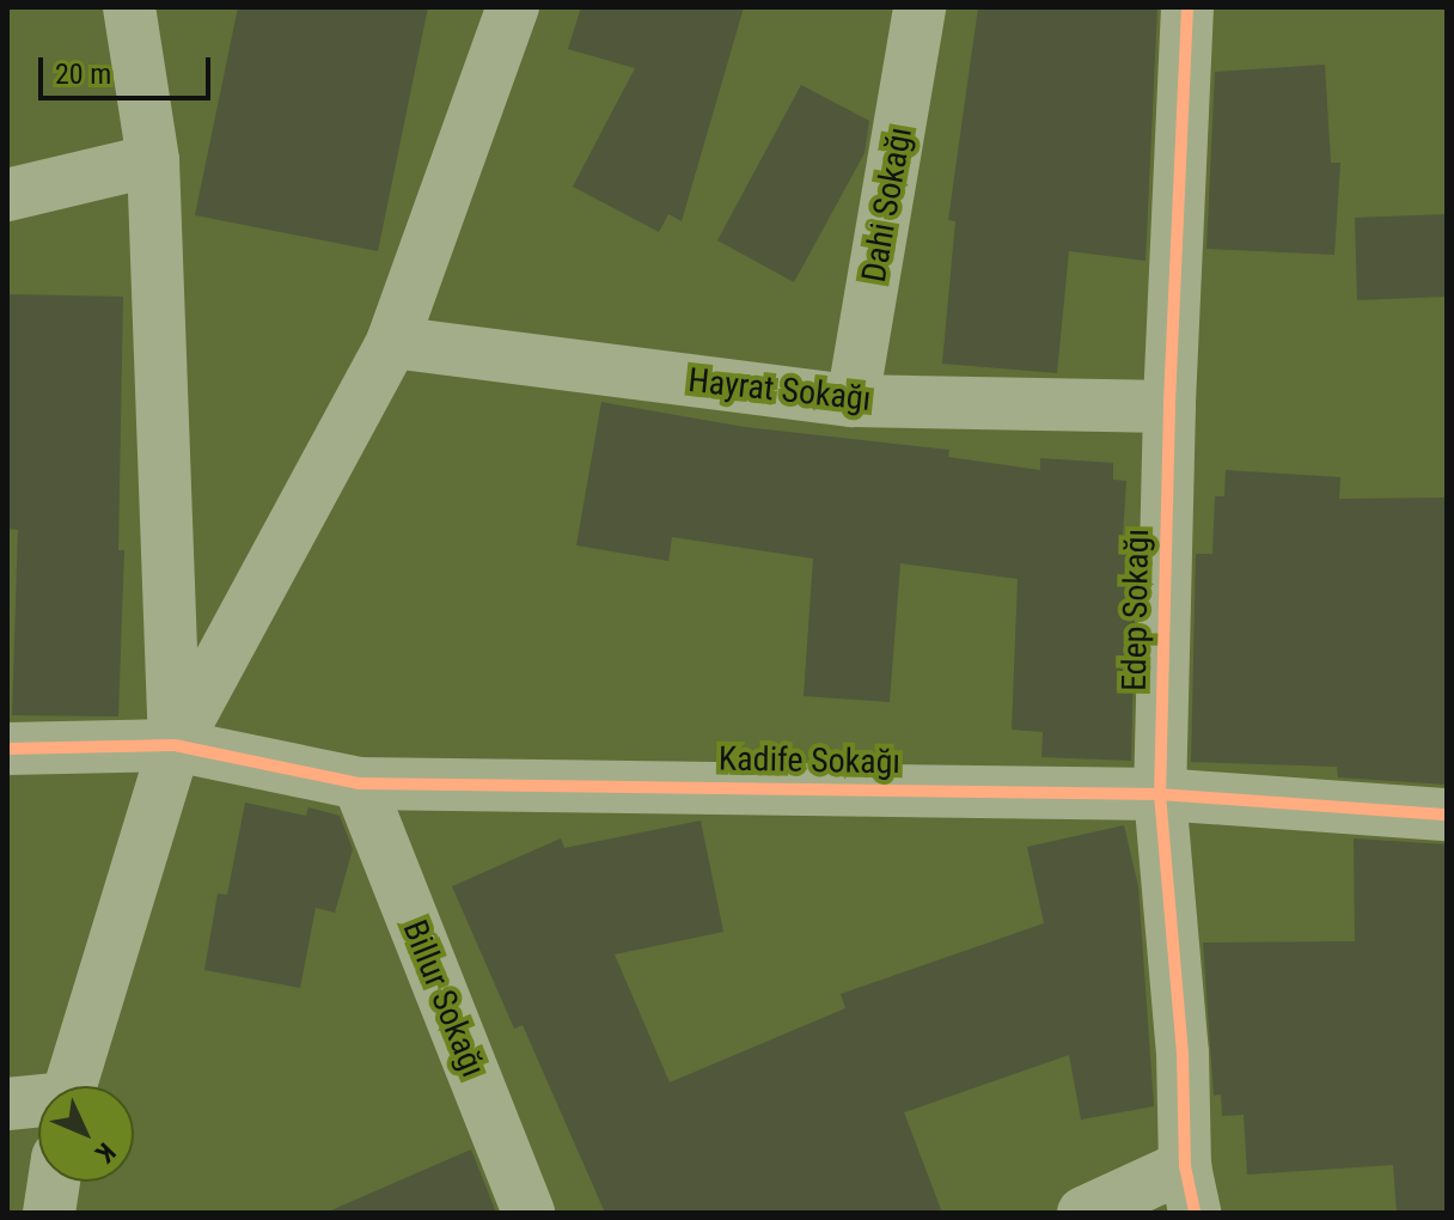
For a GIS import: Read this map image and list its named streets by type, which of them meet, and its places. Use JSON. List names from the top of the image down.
{
  "streets": {
    "street": [
      "Dahi Sokağı",
      "Hayrat Sokağı",
      "Edep Sokağı",
      "Kadife Sokağı",
      "Billur Sokağı"
    ]
  },
  "crossings": [
    ["Dahi Sokağı", "Hayrat Sokağı"],
    ["Hayrat Sokağı", "Edep Sokağı"],
    ["Edep Sokağı", "Kadife Sokağı"],
    ["Kadife Sokağı", "Billur Sokağı"]
  ],
  "scale_bar": "20 m",
  "north": "bottom right"
}
